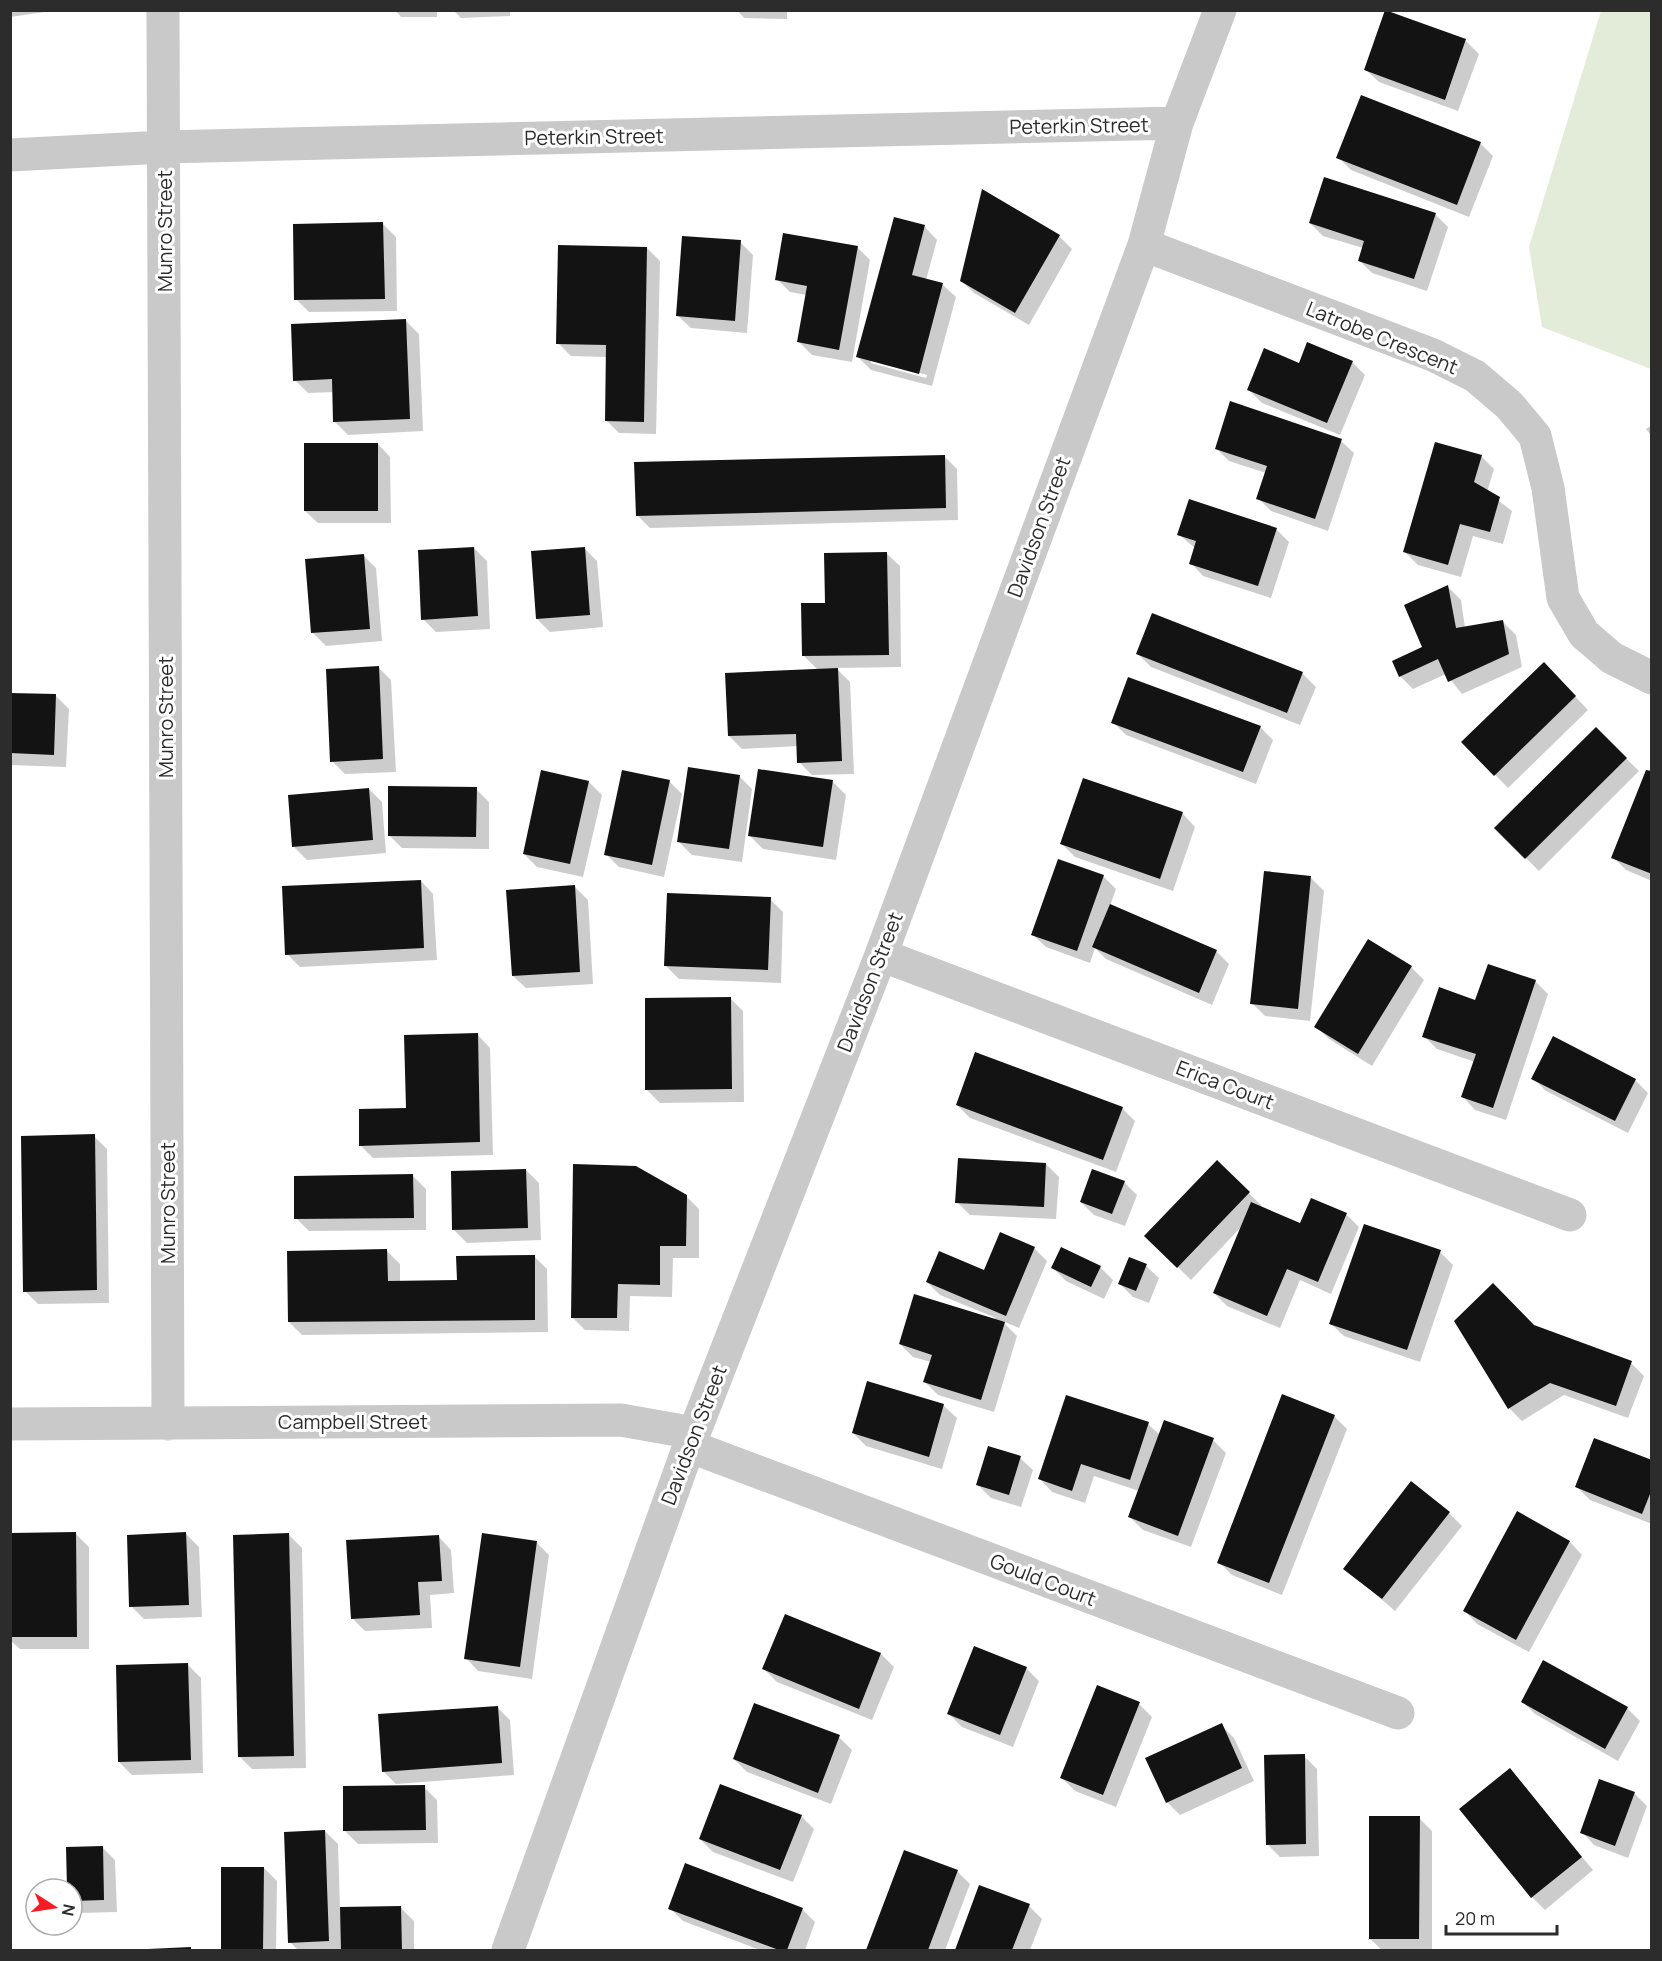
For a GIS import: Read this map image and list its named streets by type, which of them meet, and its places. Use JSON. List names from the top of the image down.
{
  "streets": {
    "street": [
      "Peterkin Street",
      "Munro Street",
      "Latrobe Crescent",
      "Davidson Street",
      "Erica Court",
      "Campbell Street",
      "Gould Court"
    ]
  },
  "crossings": [
    ["Peterkin Street", "Munro Street"],
    ["Peterkin Street", "Davidson Street"],
    ["Munro Street", "Campbell Street"],
    ["Latrobe Crescent", "Davidson Street"],
    ["Davidson Street", "Erica Court"],
    ["Davidson Street", "Campbell Street"],
    ["Davidson Street", "Gould Court"],
    ["Campbell Street", "Gould Court"]
  ],
  "scale_bar": "20 m",
  "north": "right"
}
